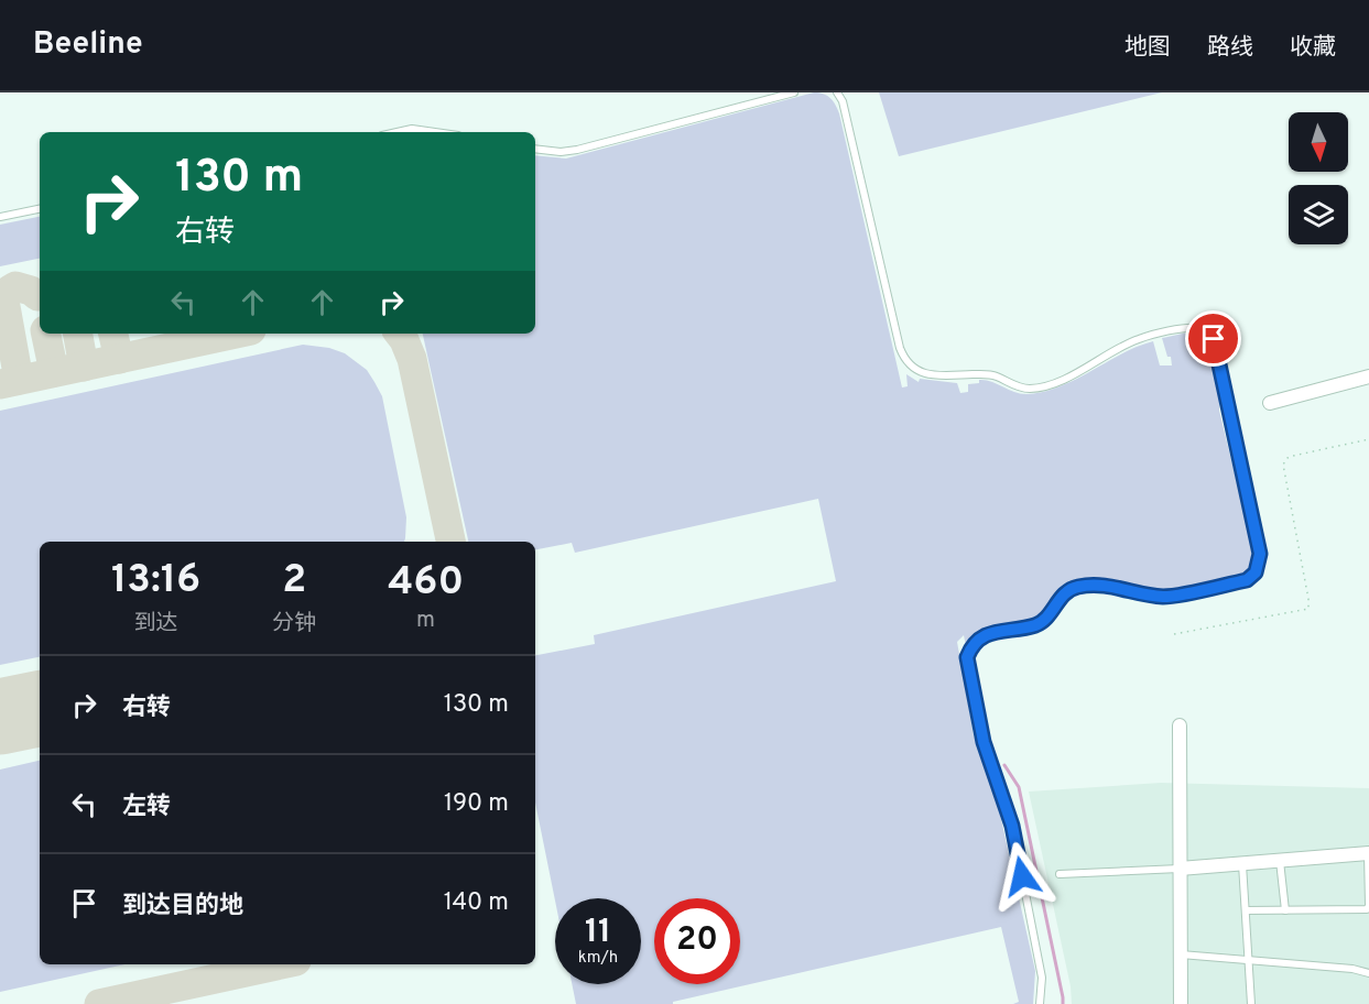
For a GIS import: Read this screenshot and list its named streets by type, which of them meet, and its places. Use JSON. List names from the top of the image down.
{
  "north": "bottom",
  "page": {
    "header": "Beeline",
    "nav": ["地图", "路线", "收藏"],
    "turn": ["130 m", "右转"],
    "eta": [
      "13:16",
      "到达",
      "2",
      "分钟",
      "460",
      "m"
    ],
    "list": [
      {
        "name": "右转",
        "value": "130 m"
      },
      {
        "name": "左转",
        "value": "190 m"
      },
      {
        "name": "到达目的地",
        "value": "140 m"
      }
    ],
    "speed": "11 km/h",
    "limit": "20"
  }
}
